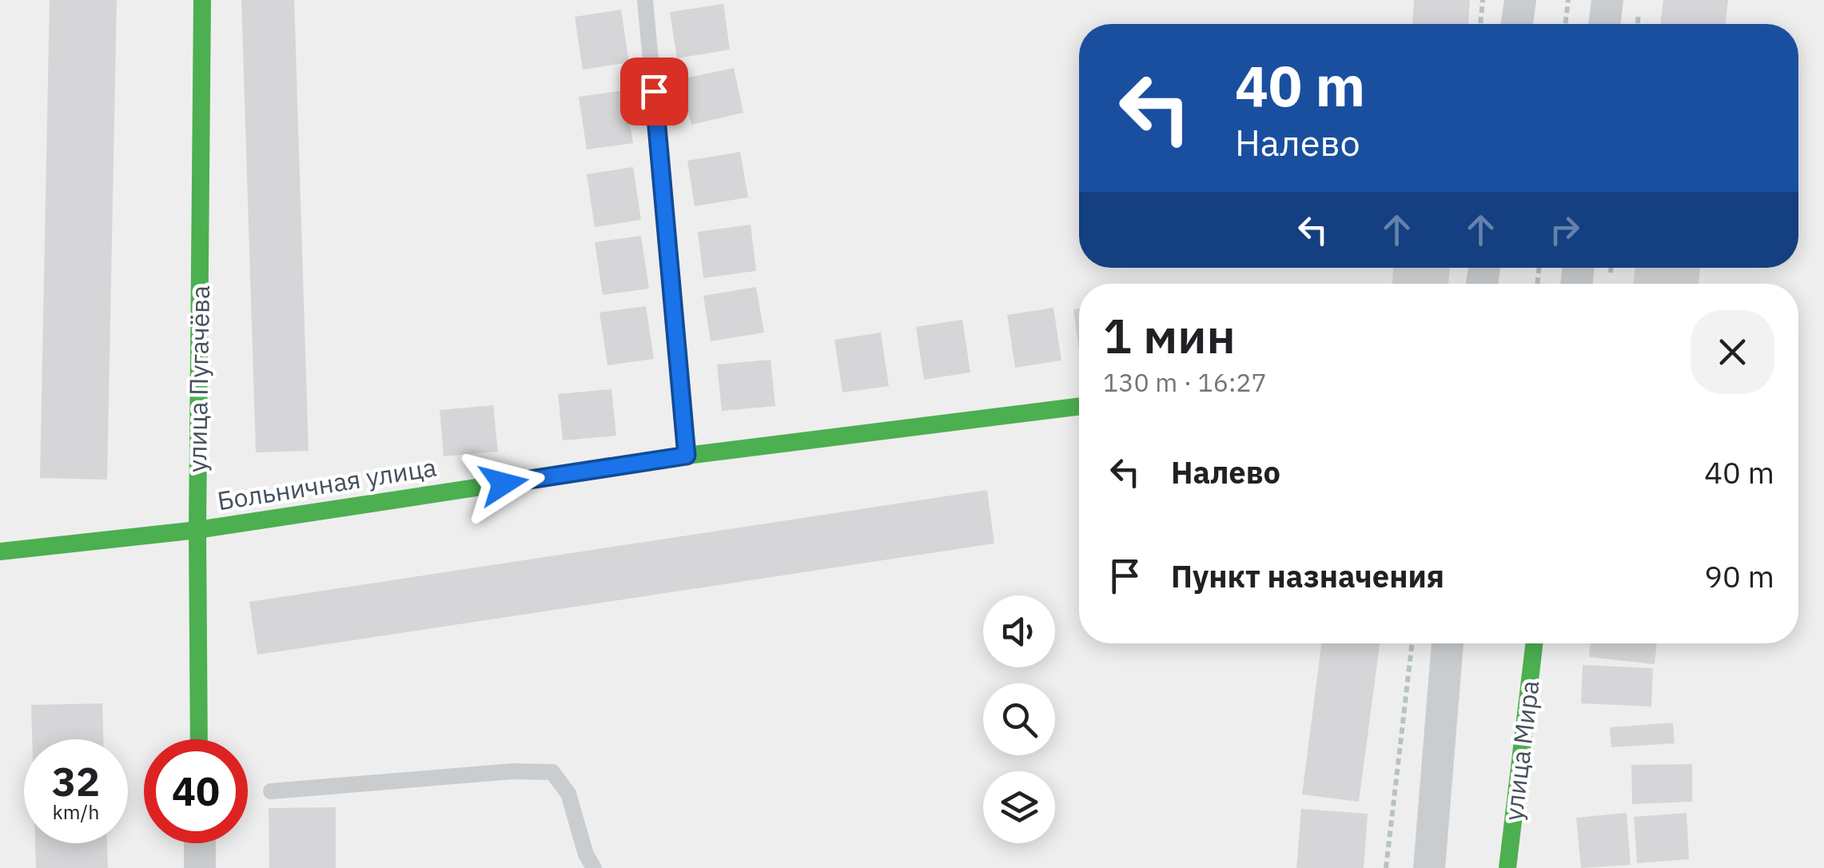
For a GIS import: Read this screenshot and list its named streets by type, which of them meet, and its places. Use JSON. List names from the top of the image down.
{
  "streets": {
    "street": ["улица Пугачёва", "Больничная улица", "улица Мира"]
  },
  "crossings": [
    ["улица Пугачёва", "Больничная улица"]
  ],
  "page": {
    "turn": ["40 m", "Налево"],
    "heading": ["1 мин", "130 m · 16:27"],
    "list": [
      {
        "name": "Налево",
        "value": "40 m"
      },
      {
        "name": "Пункт назначения",
        "value": "90 m"
      }
    ],
    "speed": "32 km/h",
    "limit": "40"
  }
}
